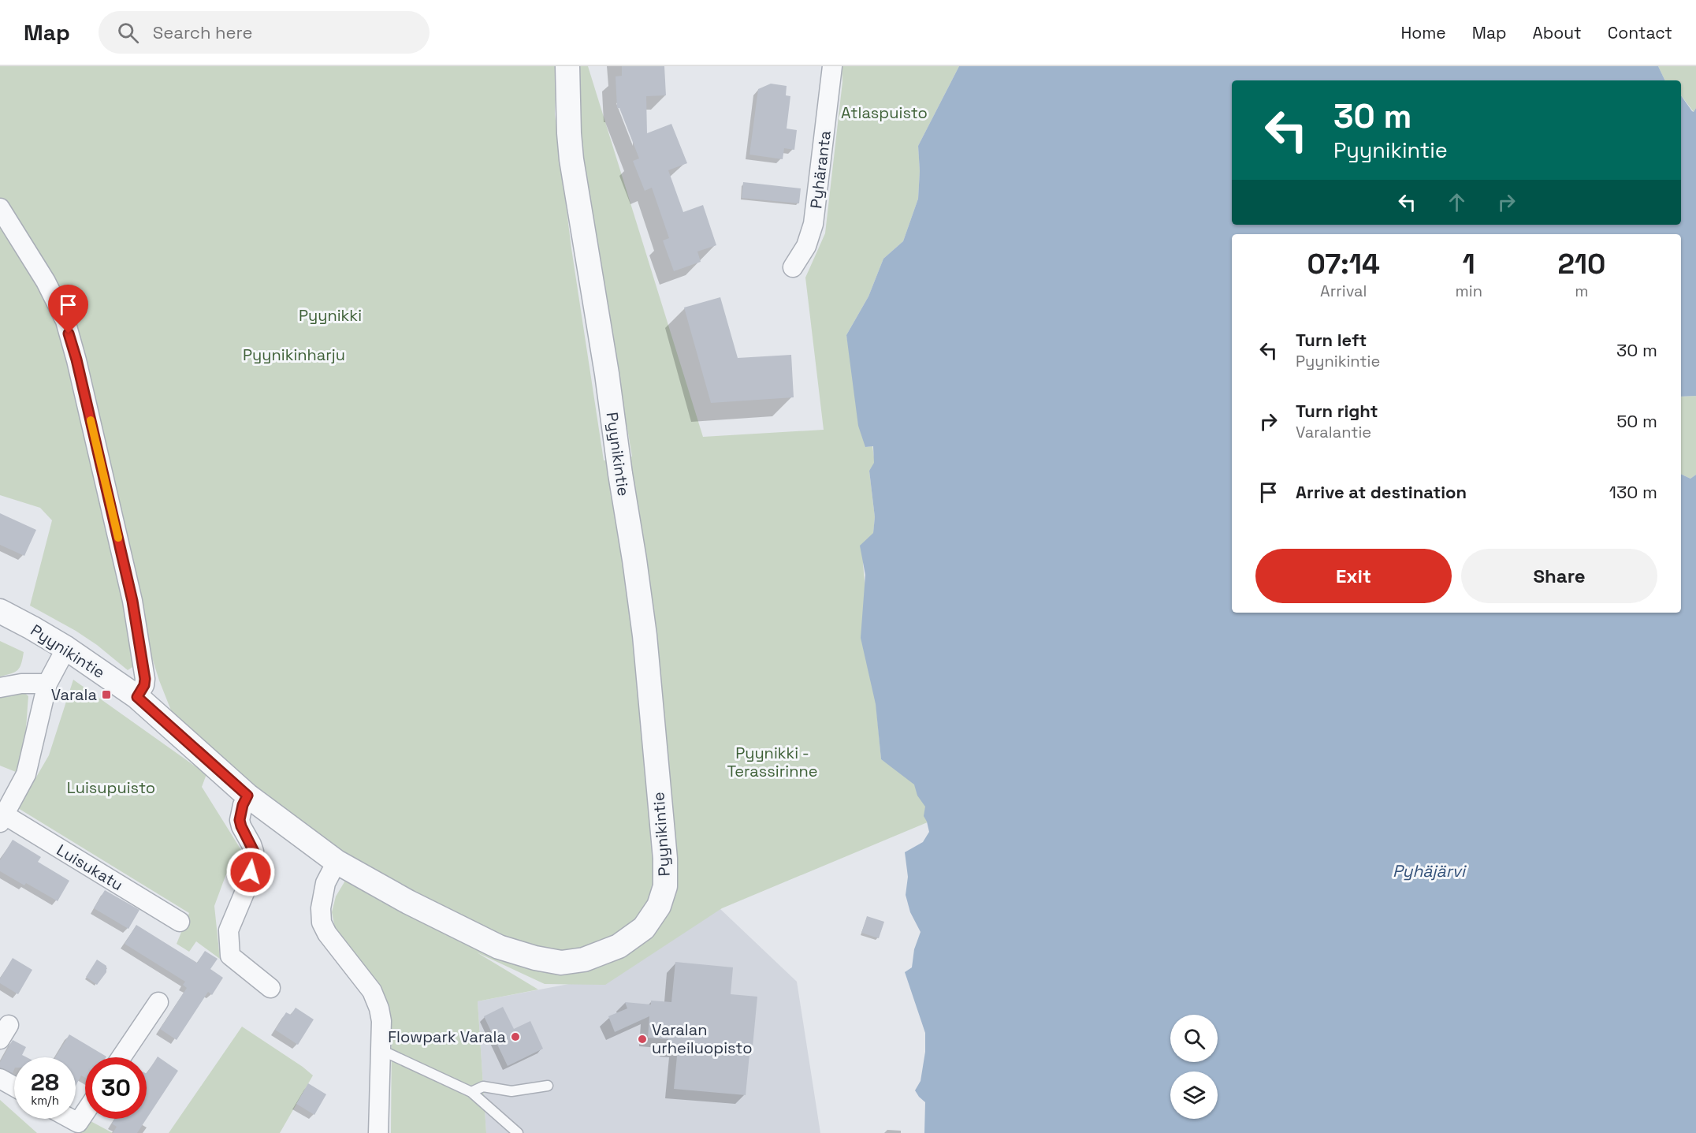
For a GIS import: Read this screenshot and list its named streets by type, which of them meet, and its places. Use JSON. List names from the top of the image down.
{
  "streets": {
    "street": ["Pyhäranta", "Pyynikintie", "Luisukatu"]
  },
  "water": ["Pyhäjärvi"],
  "parks": [
    "Atlaspuisto",
    "Pyynikki",
    "Pyynikinharju",
    "Pyynikki - Terassirinne",
    "Luisupuisto"
  ],
  "places": {
    "transit": ["Varala"],
    "other": ["Flowpark Varala", "Varalan urheiluopisto"]
  },
  "page": {
    "header": "Map",
    "search": "Search here",
    "nav": [
      "Home",
      "Map",
      "About",
      "Contact"
    ],
    "turn": ["30 m", "Pyynikintie"],
    "eta": [
      "07:14",
      "Arrival",
      "1",
      "min",
      "210",
      "m"
    ],
    "list": [
      {
        "name": "Turn left",
        "note": "Pyynikintie",
        "value": "30 m"
      },
      {
        "name": "Turn right",
        "note": "Varalantie",
        "value": "50 m"
      },
      {
        "name": "Arrive at destination",
        "value": "130 m"
      }
    ],
    "buttons": ["Exit", "Share"],
    "speed": "28 km/h",
    "limit": "30"
  }
}
